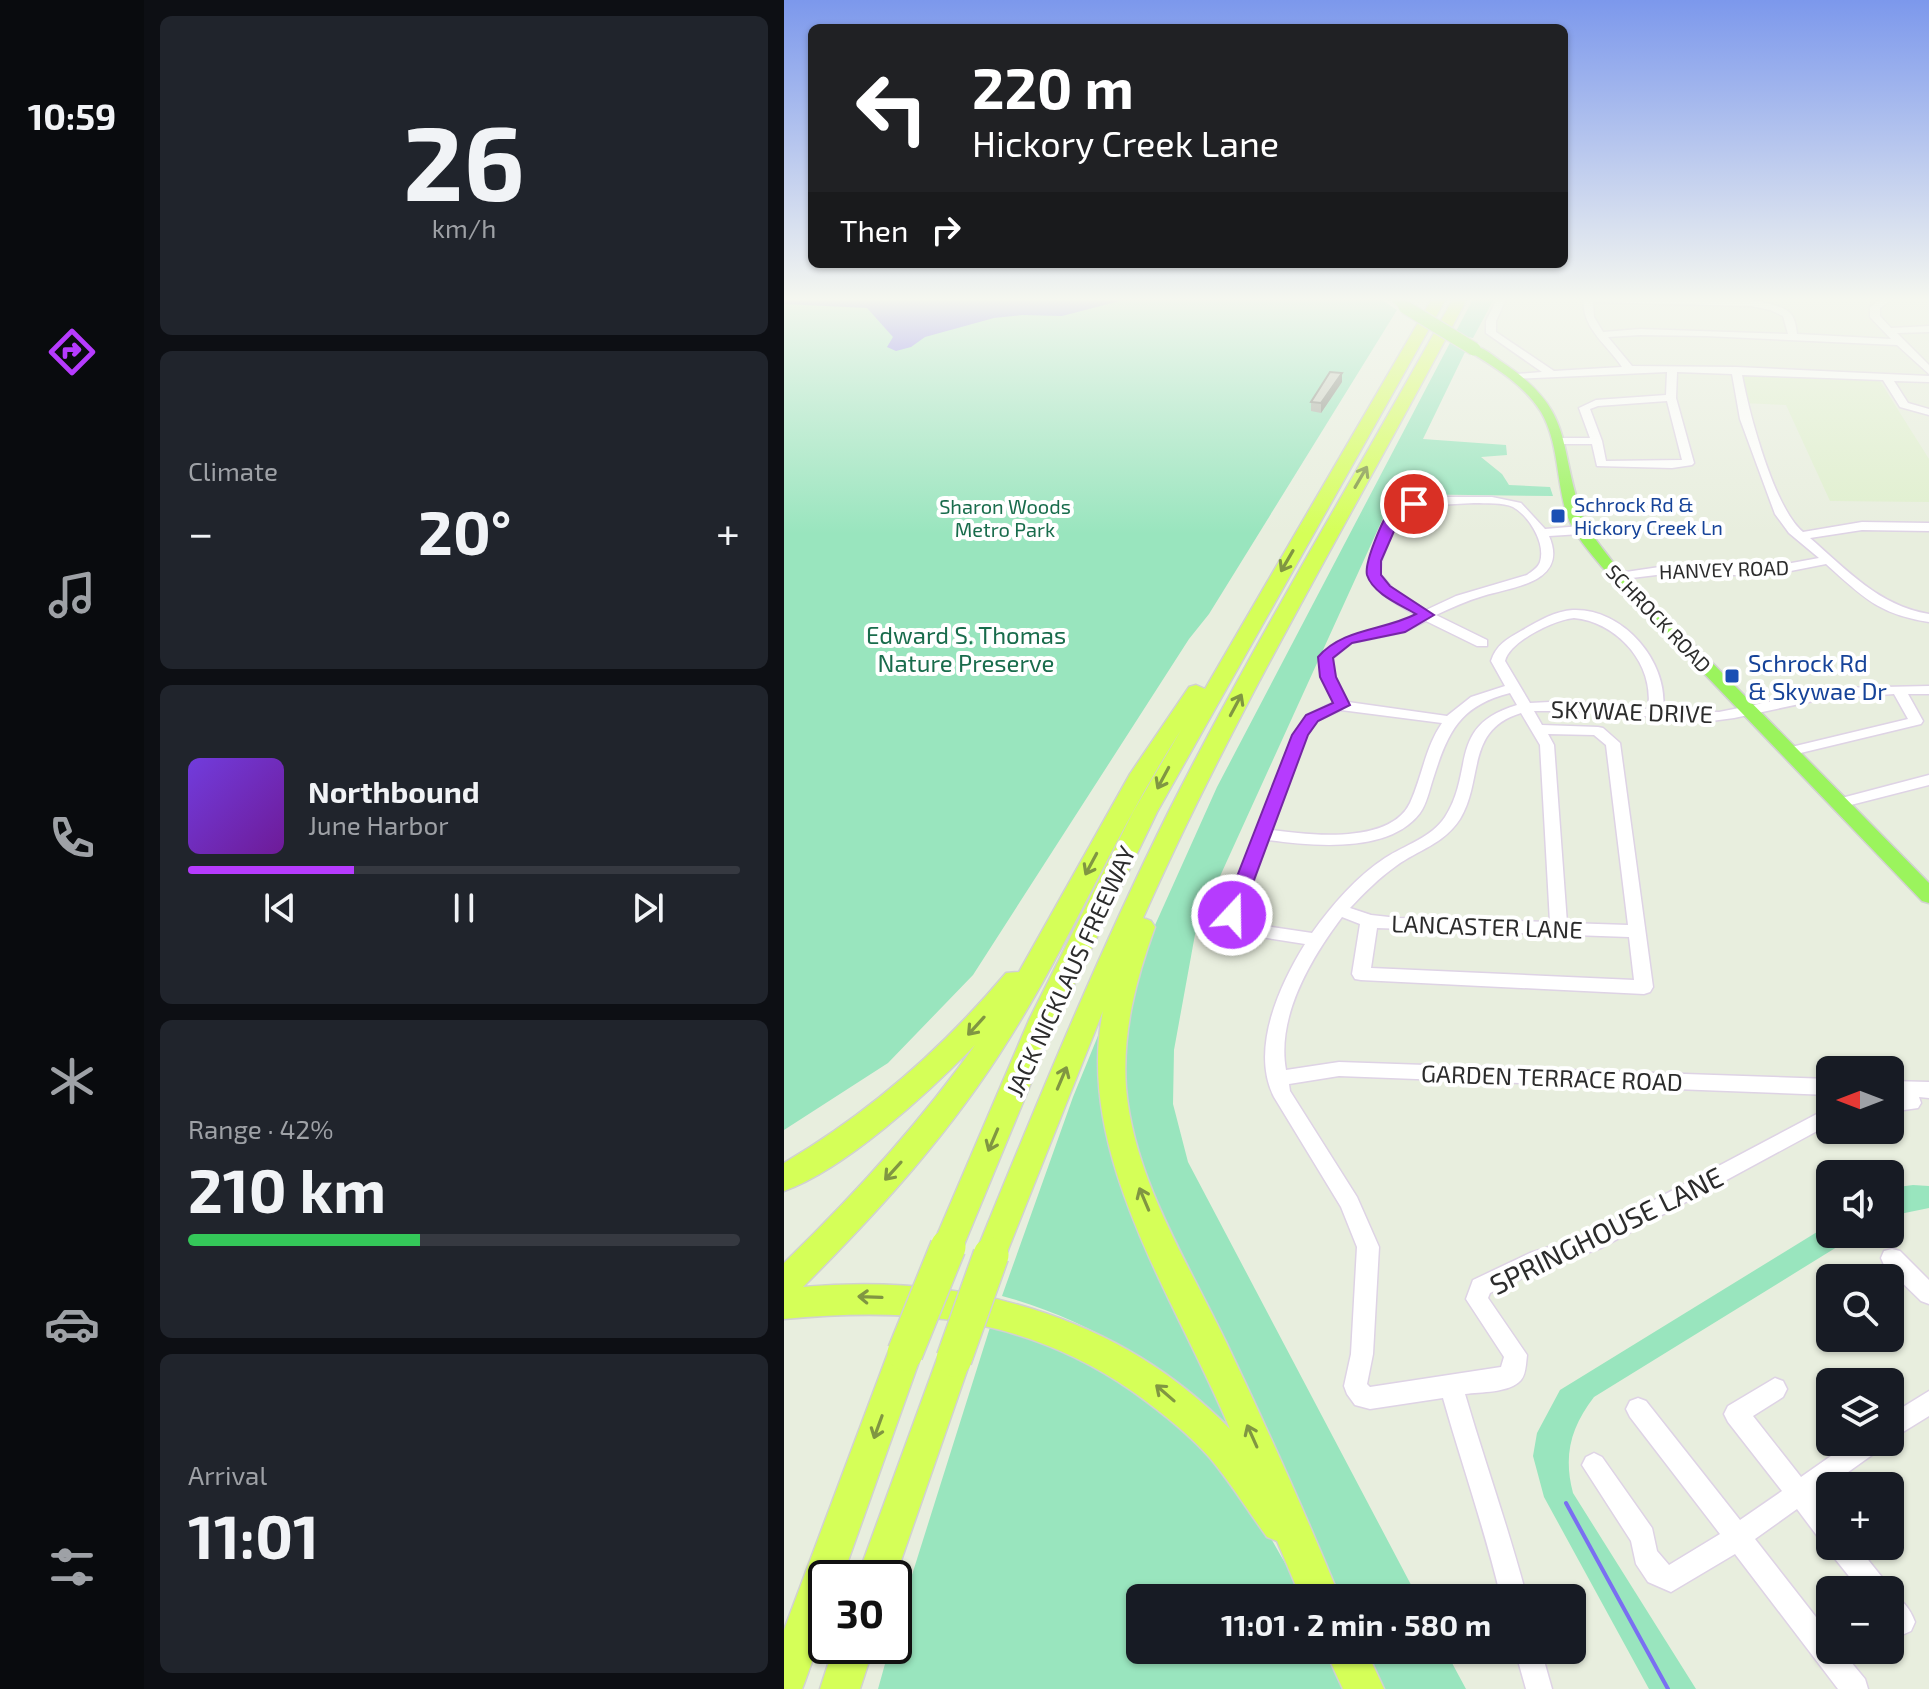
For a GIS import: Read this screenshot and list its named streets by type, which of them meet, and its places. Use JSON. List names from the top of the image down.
{
  "streets": {
    "highway": ["JACK NICKLAUS FREEWAY"],
    "main road": ["SCHROCK ROAD"],
    "street": [
      "HANVEY ROAD",
      "SKYWAE DRIVE",
      "LANCASTER LANE",
      "GARDEN TERRACE ROAD",
      "SPRINGHOUSE LANE"
    ]
  },
  "crossings": [
    ["HANVEY ROAD", "SCHROCK ROAD"],
    ["SCHROCK ROAD", "SKYWAE DRIVE"],
    ["GARDEN TERRACE ROAD", "SPRINGHOUSE LANE"]
  ],
  "parks": ["Sharon Woods Metro Park", "Edward S. Thomas Nature Preserve"],
  "places": {
    "transit": ["Schrock Rd & Hickory Creek Ln", "Schrock Rd & Skywae Dr"]
  },
  "north": "left",
  "page": {
    "tabs": "10:59",
    "tile": [
      ["26", "km/h"],
      "Climate",
      ["Range · 42%", "210 km"],
      ["Arrival", "11:01"]
    ],
    "turn": ["220 m", "Hickory Creek Lane"],
    "then": "Then",
    "heat": ["−", "20°", "+"],
    "song": ["Northbound", "June Harbor"],
    "map_buttons": ["+", "−"],
    "limit": "30",
    "trip": "11:01 · 2 min · 580 m"
  }
}
